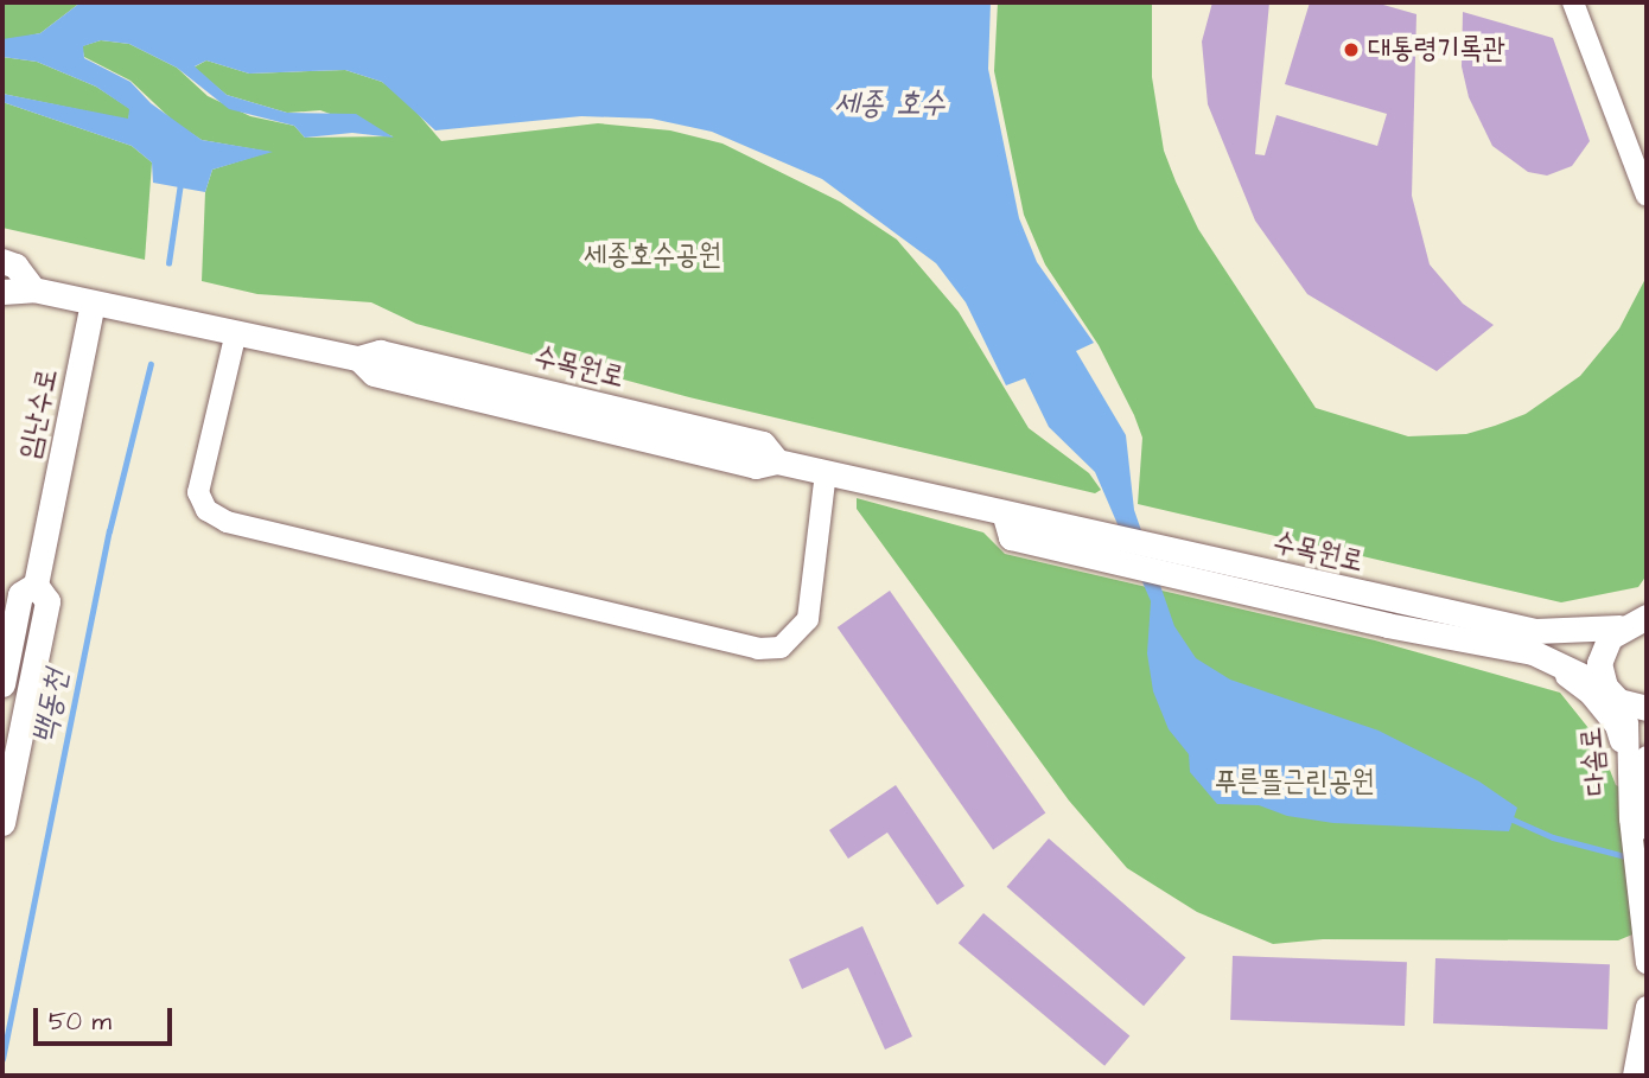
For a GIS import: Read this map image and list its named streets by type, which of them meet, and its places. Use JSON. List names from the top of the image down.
{
  "streets": {
    "street": ["수목원로", "임난수로", "다솜로"]
  },
  "crossings": [
    ["수목원로", "임난수로"],
    ["수목원로", "다솜로"]
  ],
  "water": ["세종 호수", "백동천"],
  "parks": ["세종호수공원", "푸른뜰근린공원"],
  "places": ["대통령기록관"],
  "scale_bar": "50 m"
}
